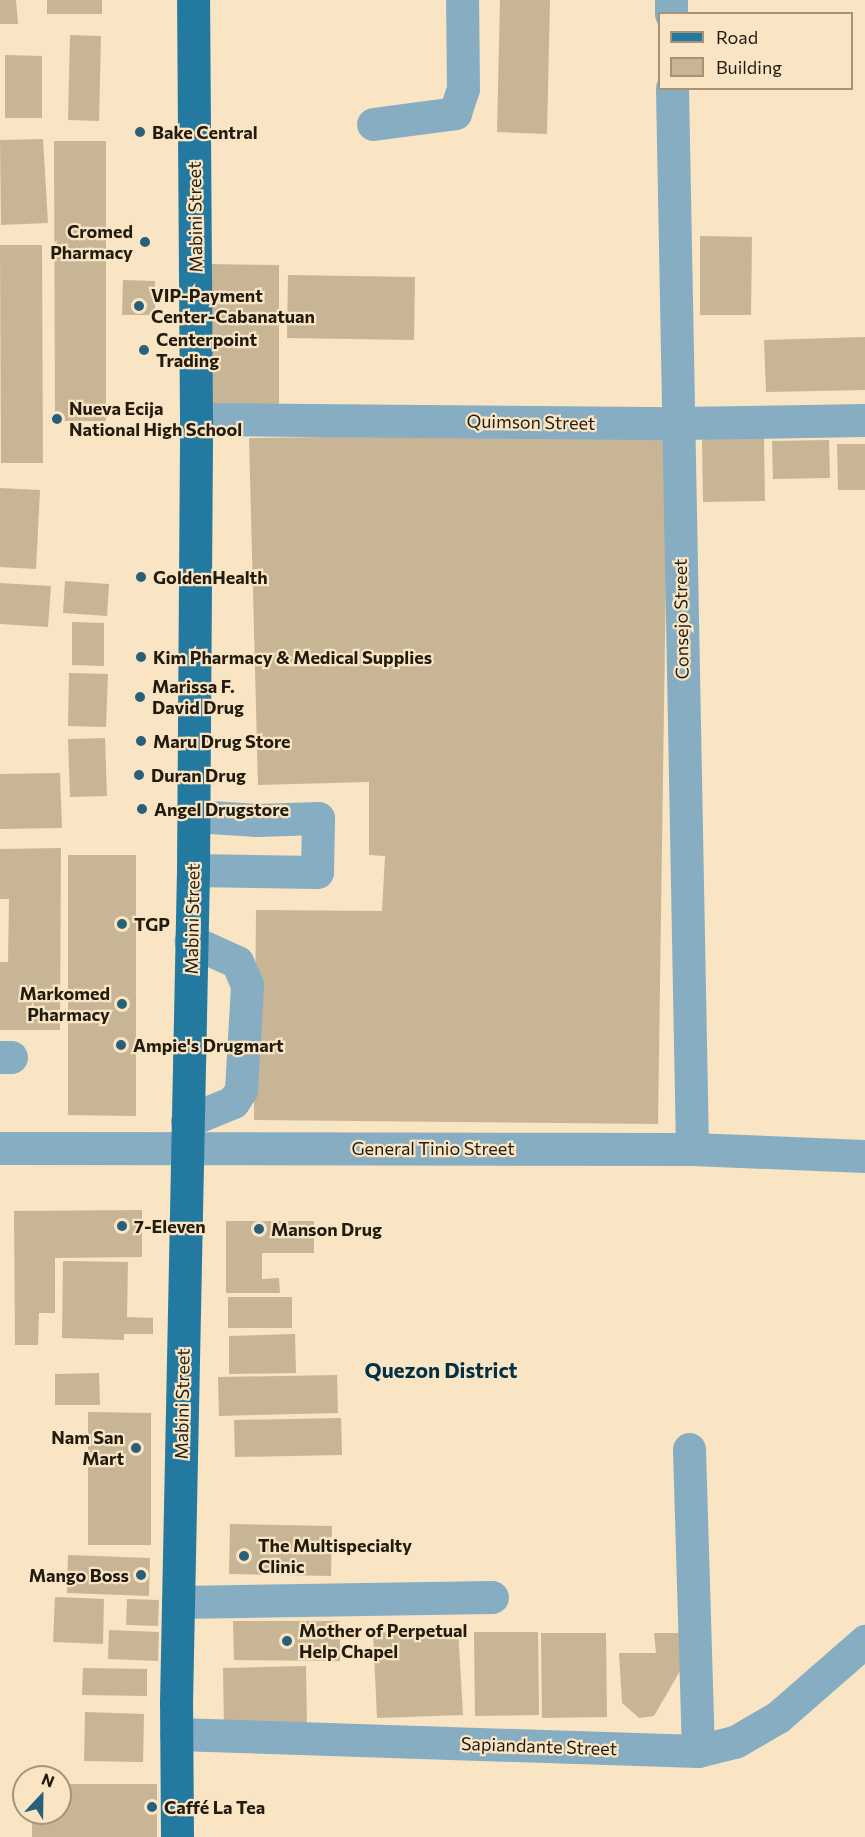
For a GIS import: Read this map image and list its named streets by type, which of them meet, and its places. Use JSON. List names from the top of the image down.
{
  "streets": {
    "main road": ["Mabini Street"],
    "street": [
      "Quimson Street",
      "Consejo Street",
      "General Tinio Street",
      "Sapiandante Street"
    ]
  },
  "crossings": [
    ["Mabini Street", "Quimson Street"],
    ["Mabini Street", "General Tinio Street"],
    ["Mabini Street", "Sapiandante Street"],
    ["Quimson Street", "Consejo Street"],
    ["Consejo Street", "General Tinio Street"]
  ],
  "districts": ["Quezon District"],
  "places": [
    "Bake Central",
    "Cromed Pharmacy",
    "VIP-Payment Center-Cabanatuan",
    "Centerpoint Trading",
    "Nueva Ecija National High School",
    "GoldenHealth",
    "Kim Pharmacy & Medical Supplies",
    "Marissa F. David Drug",
    "Maru Drug Store",
    "Duran Drug",
    "Angel Drugstore",
    "TGP",
    "Markomed Pharmacy",
    "Ampie's Drugmart",
    "7-Eleven",
    "Manson Drug",
    "Nam San Mart",
    "The Multispecialty Clinic",
    "Mango Boss",
    "Mother of Perpetual Help Chapel",
    "Caffé La Tea"
  ],
  "legend": ["Road", "Building"],
  "north": "top"
}
